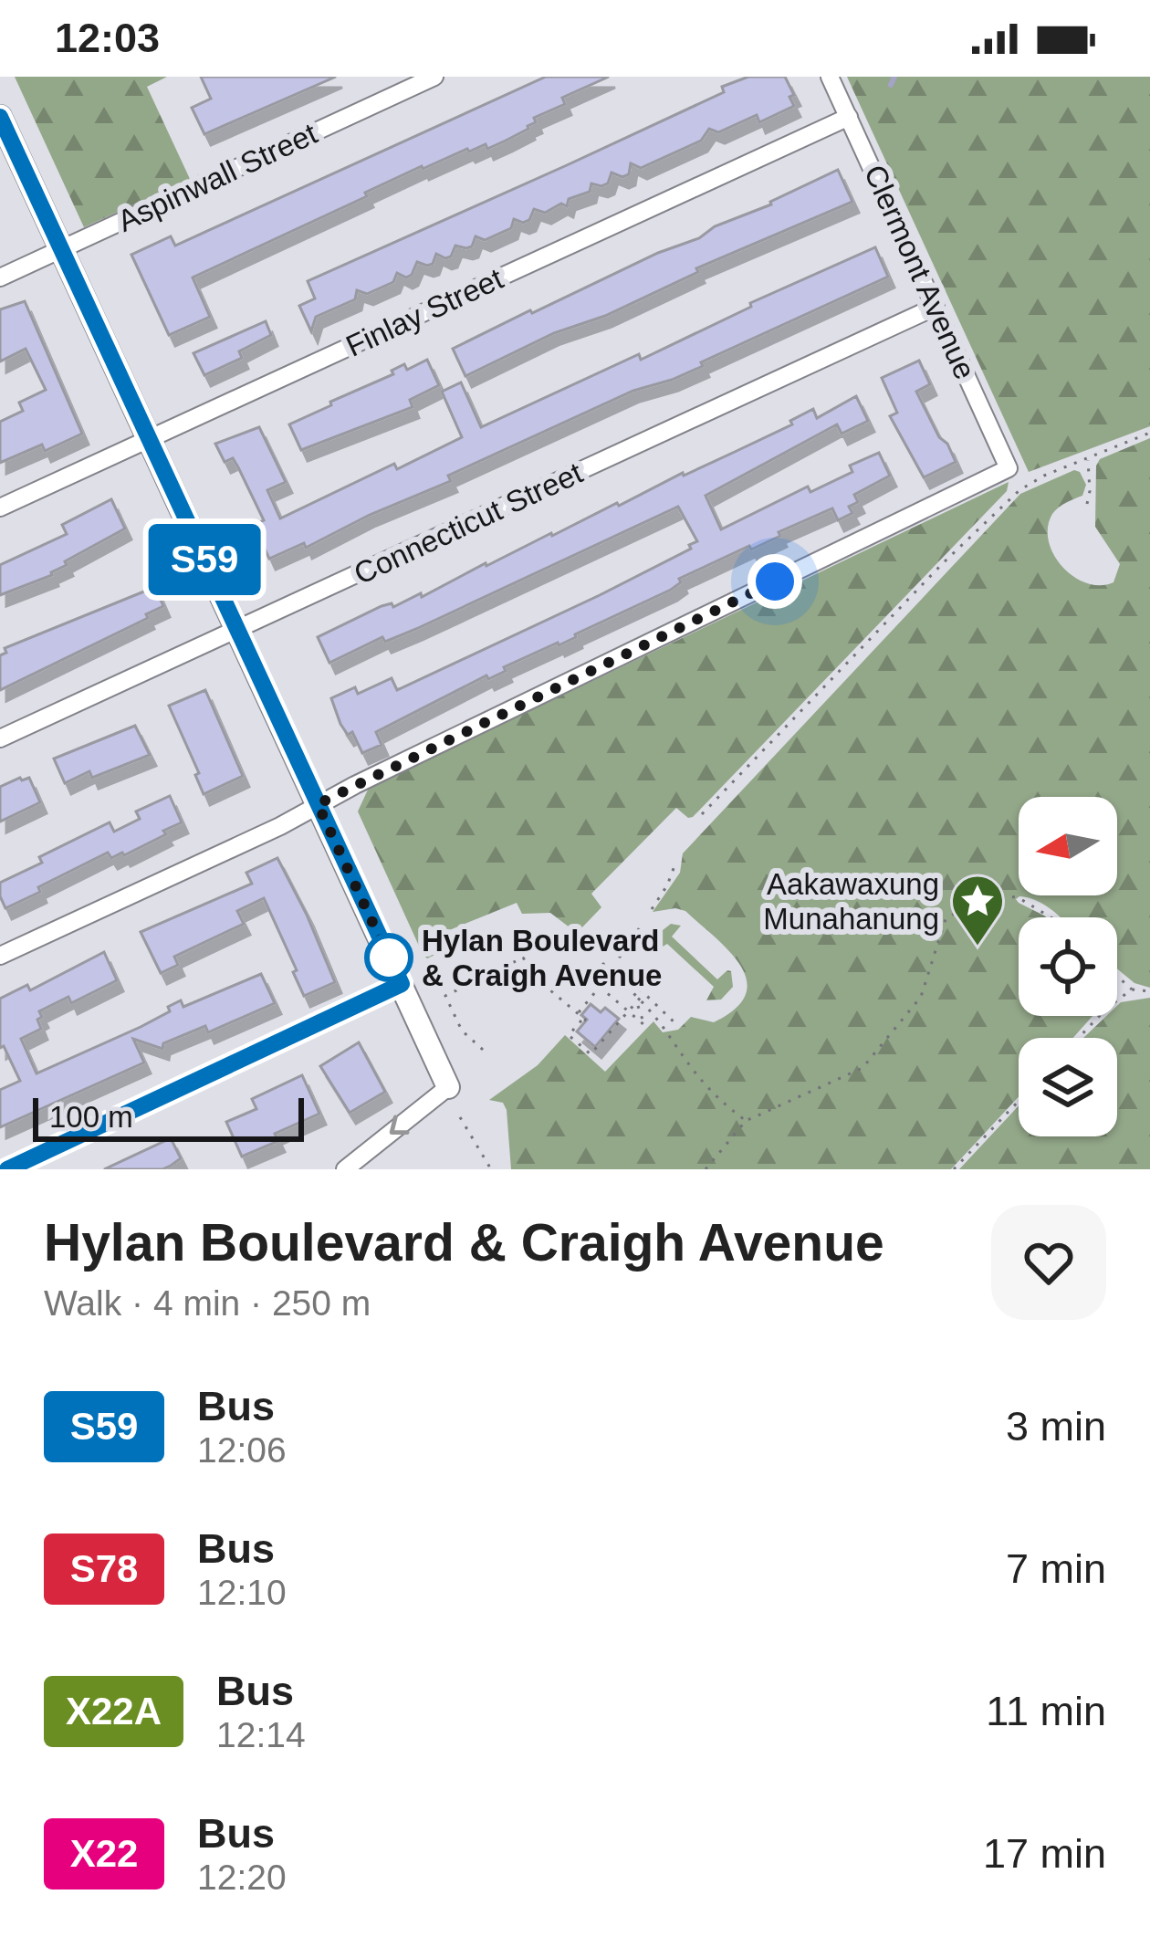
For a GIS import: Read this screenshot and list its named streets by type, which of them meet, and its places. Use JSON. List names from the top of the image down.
{
  "streets": {
    "street": [
      "Aspinwall Street",
      "Clermont Avenue",
      "Finlay Street",
      "Connecticut Street"
    ]
  },
  "crossings": [
    ["Clermont Avenue", "Finlay Street"],
    ["Clermont Avenue", "Connecticut Street"]
  ],
  "places": {
    "place": ["Aakawaxung Munahanung"],
    "other": ["Hylan Boulevard & Craigh Avenue"]
  },
  "lines": ["bus line S59"],
  "scale_bar": "100 m",
  "north": "left",
  "page": {
    "status": "12:03",
    "on_map": "S59",
    "scale": "100 m",
    "heading": ["Hylan Boulevard & Craigh Avenue", "Walk · 4 min · 250 m"],
    "list": [
      {
        "mark": "S59",
        "name": "Bus",
        "note": "12:06",
        "value": "3 min"
      },
      {
        "mark": "S78",
        "name": "Bus",
        "note": "12:10",
        "value": "7 min"
      },
      {
        "mark": "X22A",
        "name": "Bus",
        "note": "12:14",
        "value": "11 min"
      },
      {
        "mark": "X22",
        "name": "Bus",
        "note": "12:20",
        "value": "17 min"
      }
    ]
  }
}
